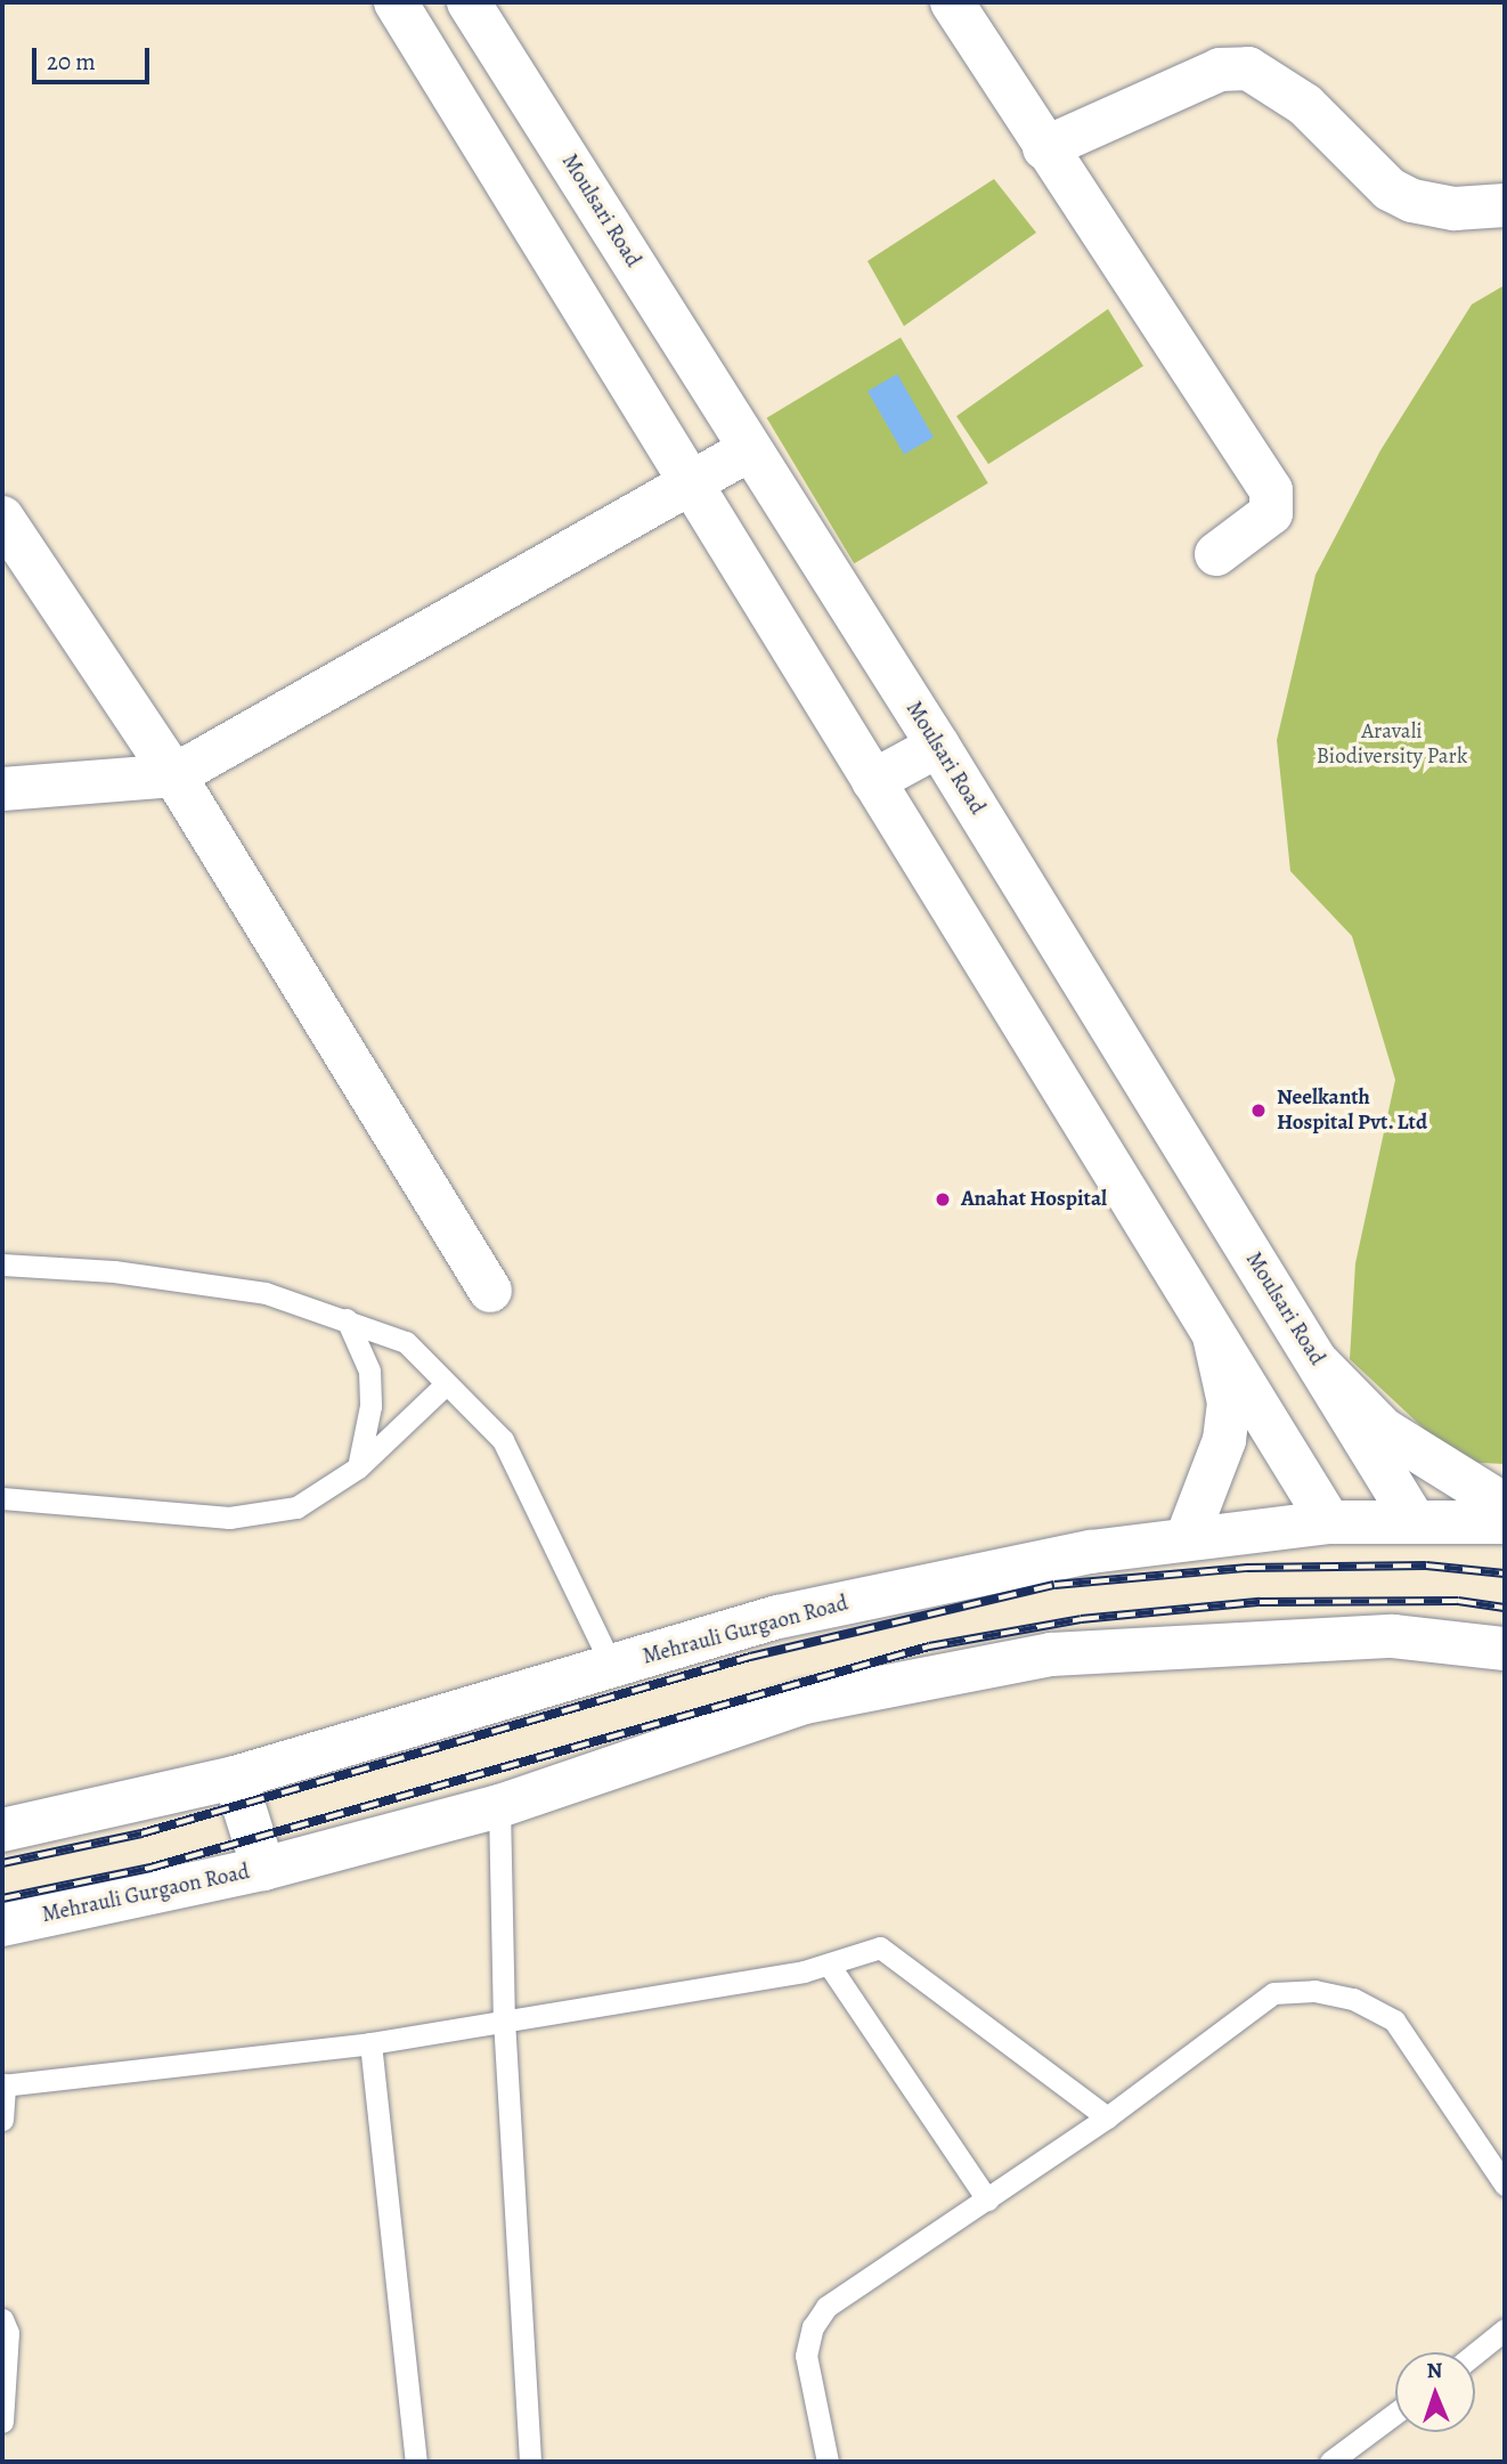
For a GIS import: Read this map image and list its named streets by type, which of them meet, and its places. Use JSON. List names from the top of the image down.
{
  "streets": {
    "main road": ["Moulsari Road", "Mehrauli Gurgaon Road"]
  },
  "crossings": [
    ["Moulsari Road", "Mehrauli Gurgaon Road"]
  ],
  "parks": ["Aravali Biodiversity Park"],
  "places": ["Neelkanth Hospital Pvt. Ltd", "Anahat Hospital"],
  "scale_bar": "20 m",
  "north": "top"
}
